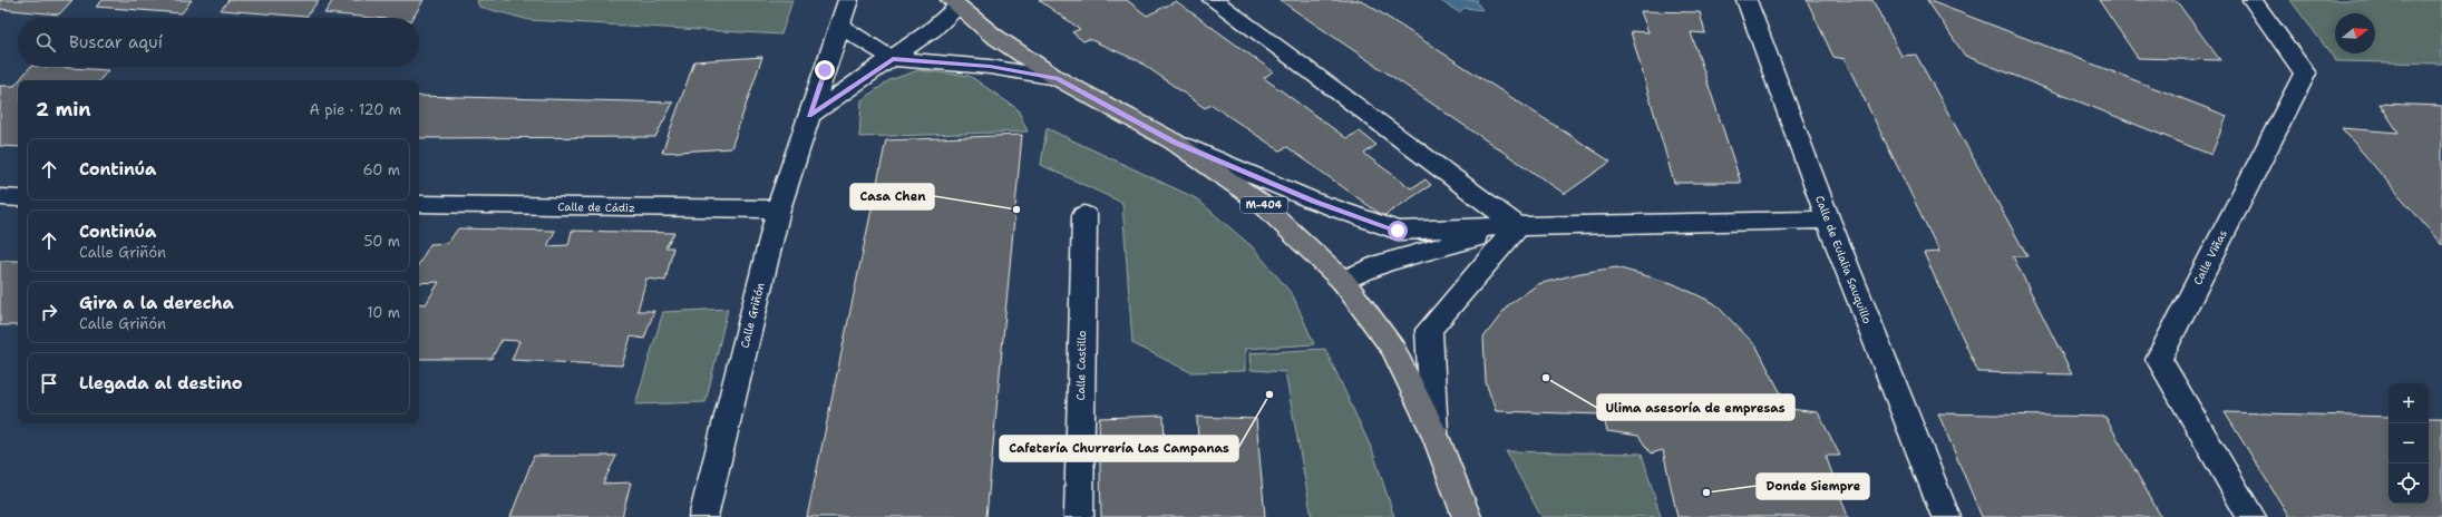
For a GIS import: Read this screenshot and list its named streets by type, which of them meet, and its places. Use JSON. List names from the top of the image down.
{
  "streets": {
    "main road": ["M-404"],
    "street": [
      "Calle de Cádiz",
      "Calle Viñas",
      "Calle de Eulalia Sauquillo",
      "Calle Griñón",
      "Calle Castillo"
    ]
  },
  "crossings": [
    ["Calle de Cádiz", "Calle Griñón"]
  ],
  "places": [
    "Casa Chen",
    "Ulima asesoría de empresas",
    "Cafetería Churrería Las Campanas",
    "Donde Siempre"
  ],
  "north": "right",
  "page": {
    "search": "Buscar aquí",
    "heading": ["2 min", "A pie · 120 m"],
    "list": [
      ["Continúa", "60 m"],
      ["Continúa", "Calle Griñón", "50 m"],
      ["Gira a la derecha", "Calle Griñón", "10 m"],
      "Llegada al destino"
    ],
    "map_buttons": ["+", "−"]
  }
}
